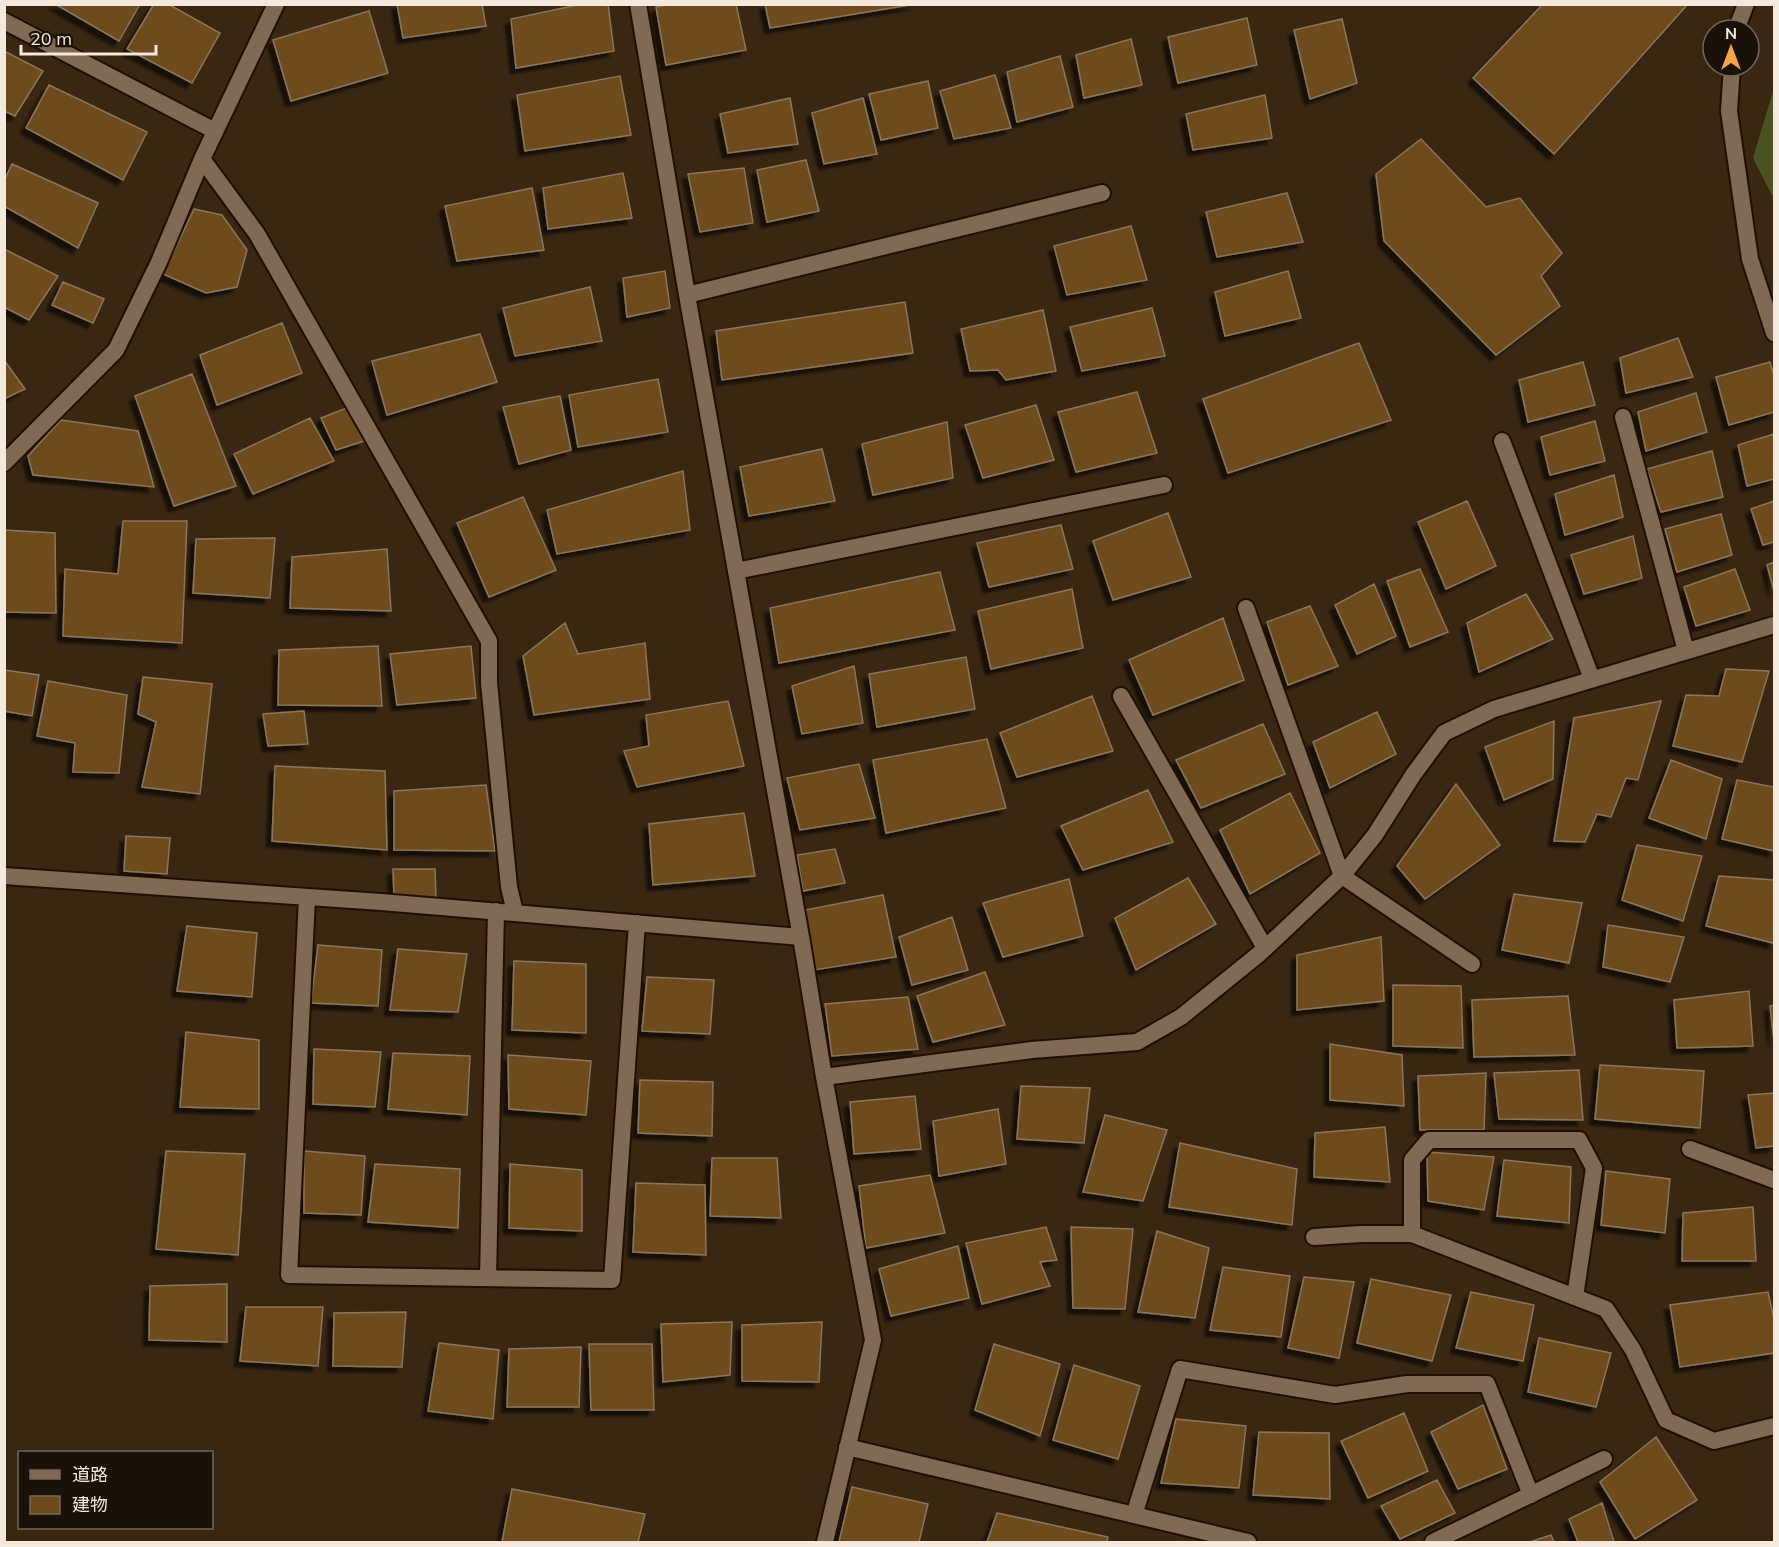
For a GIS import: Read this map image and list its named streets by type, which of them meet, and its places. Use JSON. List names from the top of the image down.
{
  "legend": ["道路", "建物"],
  "scale_bar": "20 m",
  "north": "top"
}
